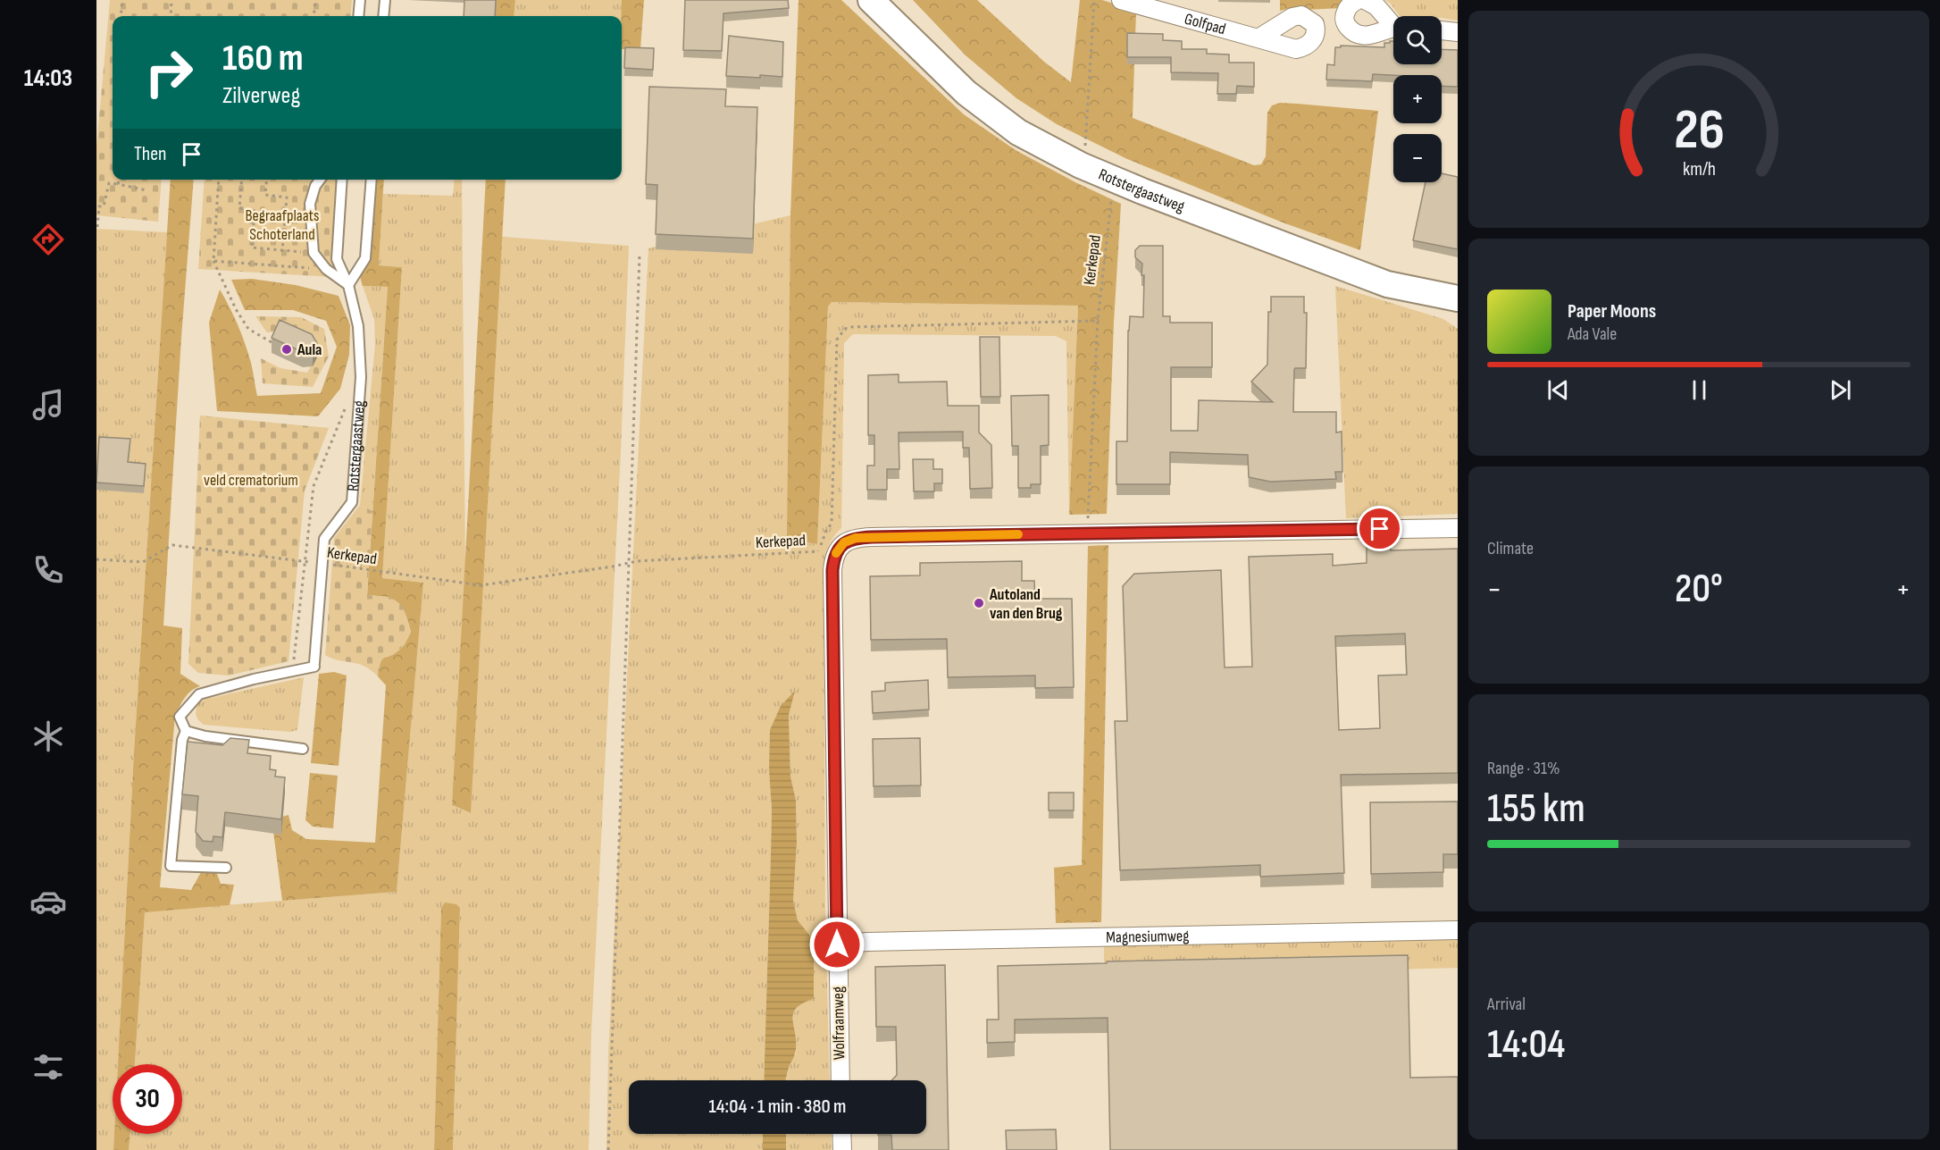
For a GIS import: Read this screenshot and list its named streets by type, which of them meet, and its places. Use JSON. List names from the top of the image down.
{
  "streets": {
    "street": [
      "Golfpad",
      "Rotstergaastweg",
      "Magnesiumweg",
      "Wolfraamweg"
    ],
    "path": ["Kerkepad"]
  },
  "crossings": [
    ["Rotstergaastweg", "Kerkepad"],
    ["Magnesiumweg", "Wolfraamweg"]
  ],
  "parks": ["Begraafplaats Schoterland", "veld crematorium"],
  "places": ["Aula", "Autoland van den Brug"],
  "page": {
    "tabs": "14:03",
    "map_buttons": ["+", "−"],
    "turn": ["160 m", "Zilverweg"],
    "then": "Then",
    "song": ["Paper Moons", "Ada Vale"],
    "tile": [
      "Climate",
      ["Range · 31%", "155 km"],
      ["Arrival", "14:04"]
    ],
    "heat": ["−", "20°", "+"],
    "limit": "30",
    "trip": "14:04 · 1 min · 380 m",
    "gauge": ["26", "km/h"]
  }
}
